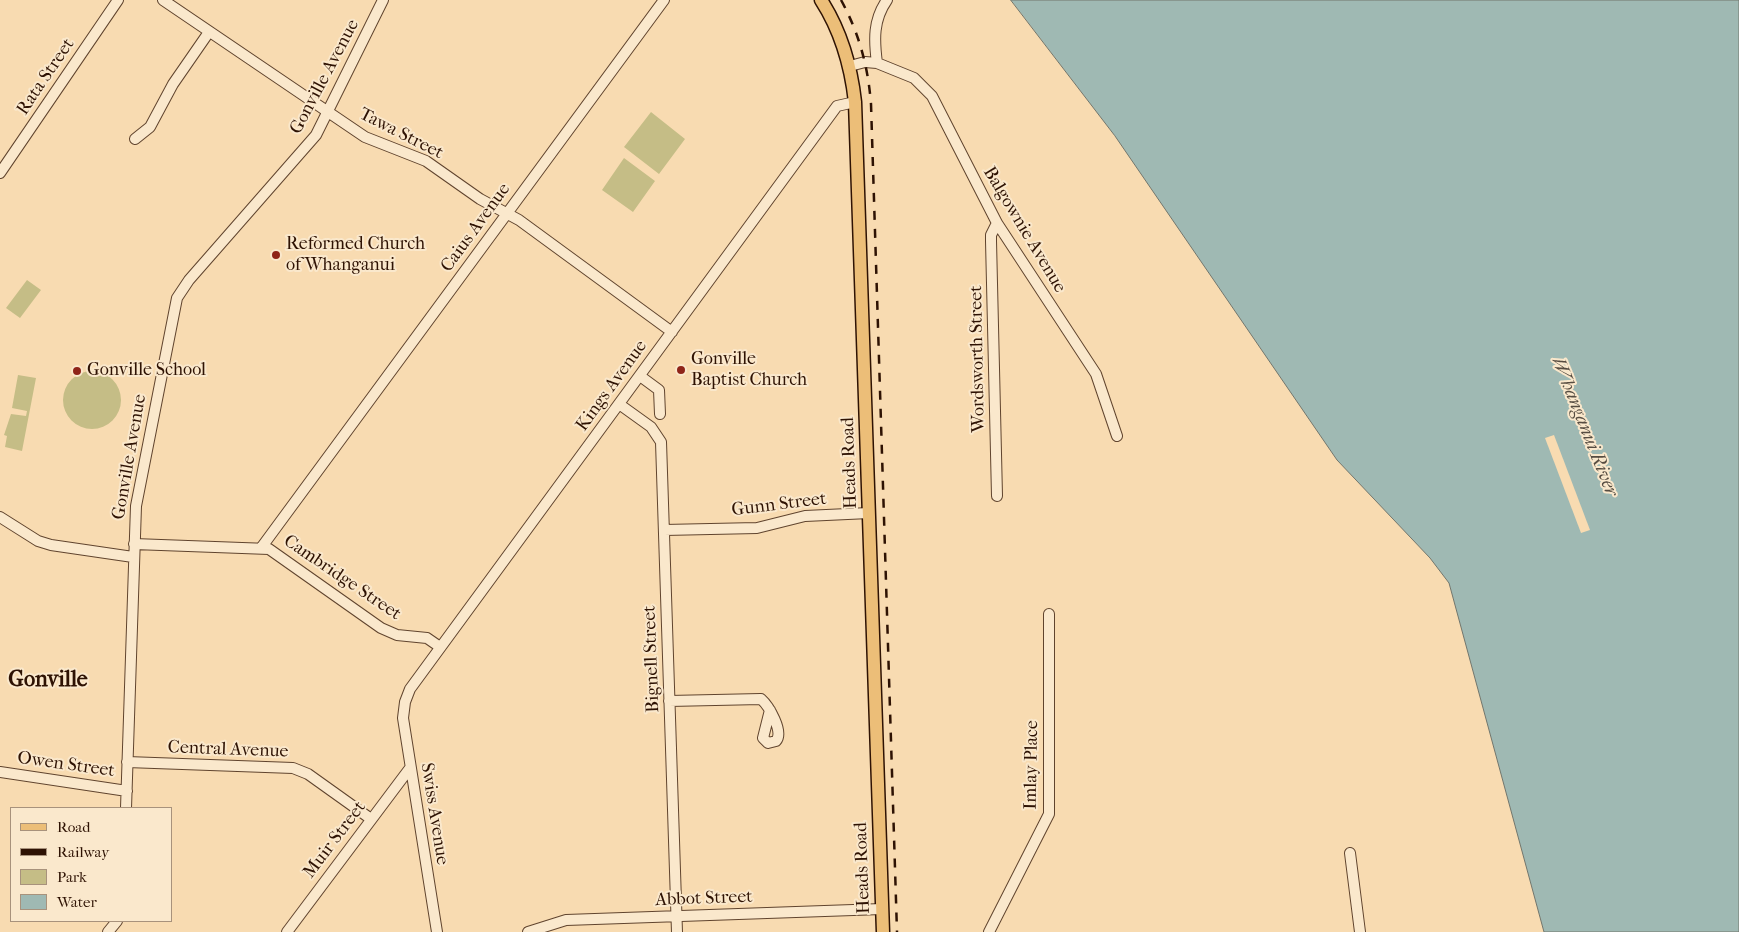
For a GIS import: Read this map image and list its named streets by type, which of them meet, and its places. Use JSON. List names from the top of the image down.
{
  "streets": {
    "main road": ["Heads Road"],
    "street": [
      "Rata Street",
      "Gonville Avenue",
      "Tawa Street",
      "Caius Avenue",
      "Balgownie Avenue",
      "Wordsworth Street",
      "Kings Avenue",
      "Gunn Street",
      "Cambridge Street",
      "Bignell Street",
      "Central Avenue",
      "Owen Street",
      "Imlay Place",
      "Swiss Avenue",
      "Muir Street",
      "Abbot Street"
    ]
  },
  "crossings": [
    ["Gonville Avenue", "Tawa Street"],
    ["Gonville Avenue", "Cambridge Street"],
    ["Gonville Avenue", "Central Avenue"],
    ["Gonville Avenue", "Owen Street"],
    ["Tawa Street", "Caius Avenue"],
    ["Tawa Street", "Kings Avenue"],
    ["Caius Avenue", "Cambridge Street"],
    ["Balgownie Avenue", "Wordsworth Street"],
    ["Balgownie Avenue", "Heads Road"],
    ["Kings Avenue", "Heads Road"],
    ["Kings Avenue", "Cambridge Street"],
    ["Kings Avenue", "Bignell Street"],
    ["Kings Avenue", "Swiss Avenue"],
    ["Heads Road", "Gunn Street"],
    ["Heads Road", "Abbot Street"],
    ["Gunn Street", "Bignell Street"],
    ["Bignell Street", "Abbot Street"],
    ["Central Avenue", "Muir Street"],
    ["Swiss Avenue", "Muir Street"]
  ],
  "districts": ["Gonville"],
  "water": ["Whanganui River"],
  "places": ["Reformed Church of Whanganui", "Gonville Baptist Church", "Gonville School"],
  "legend": [
    "Road",
    "Railway",
    "Park",
    "Water"
  ]
}
